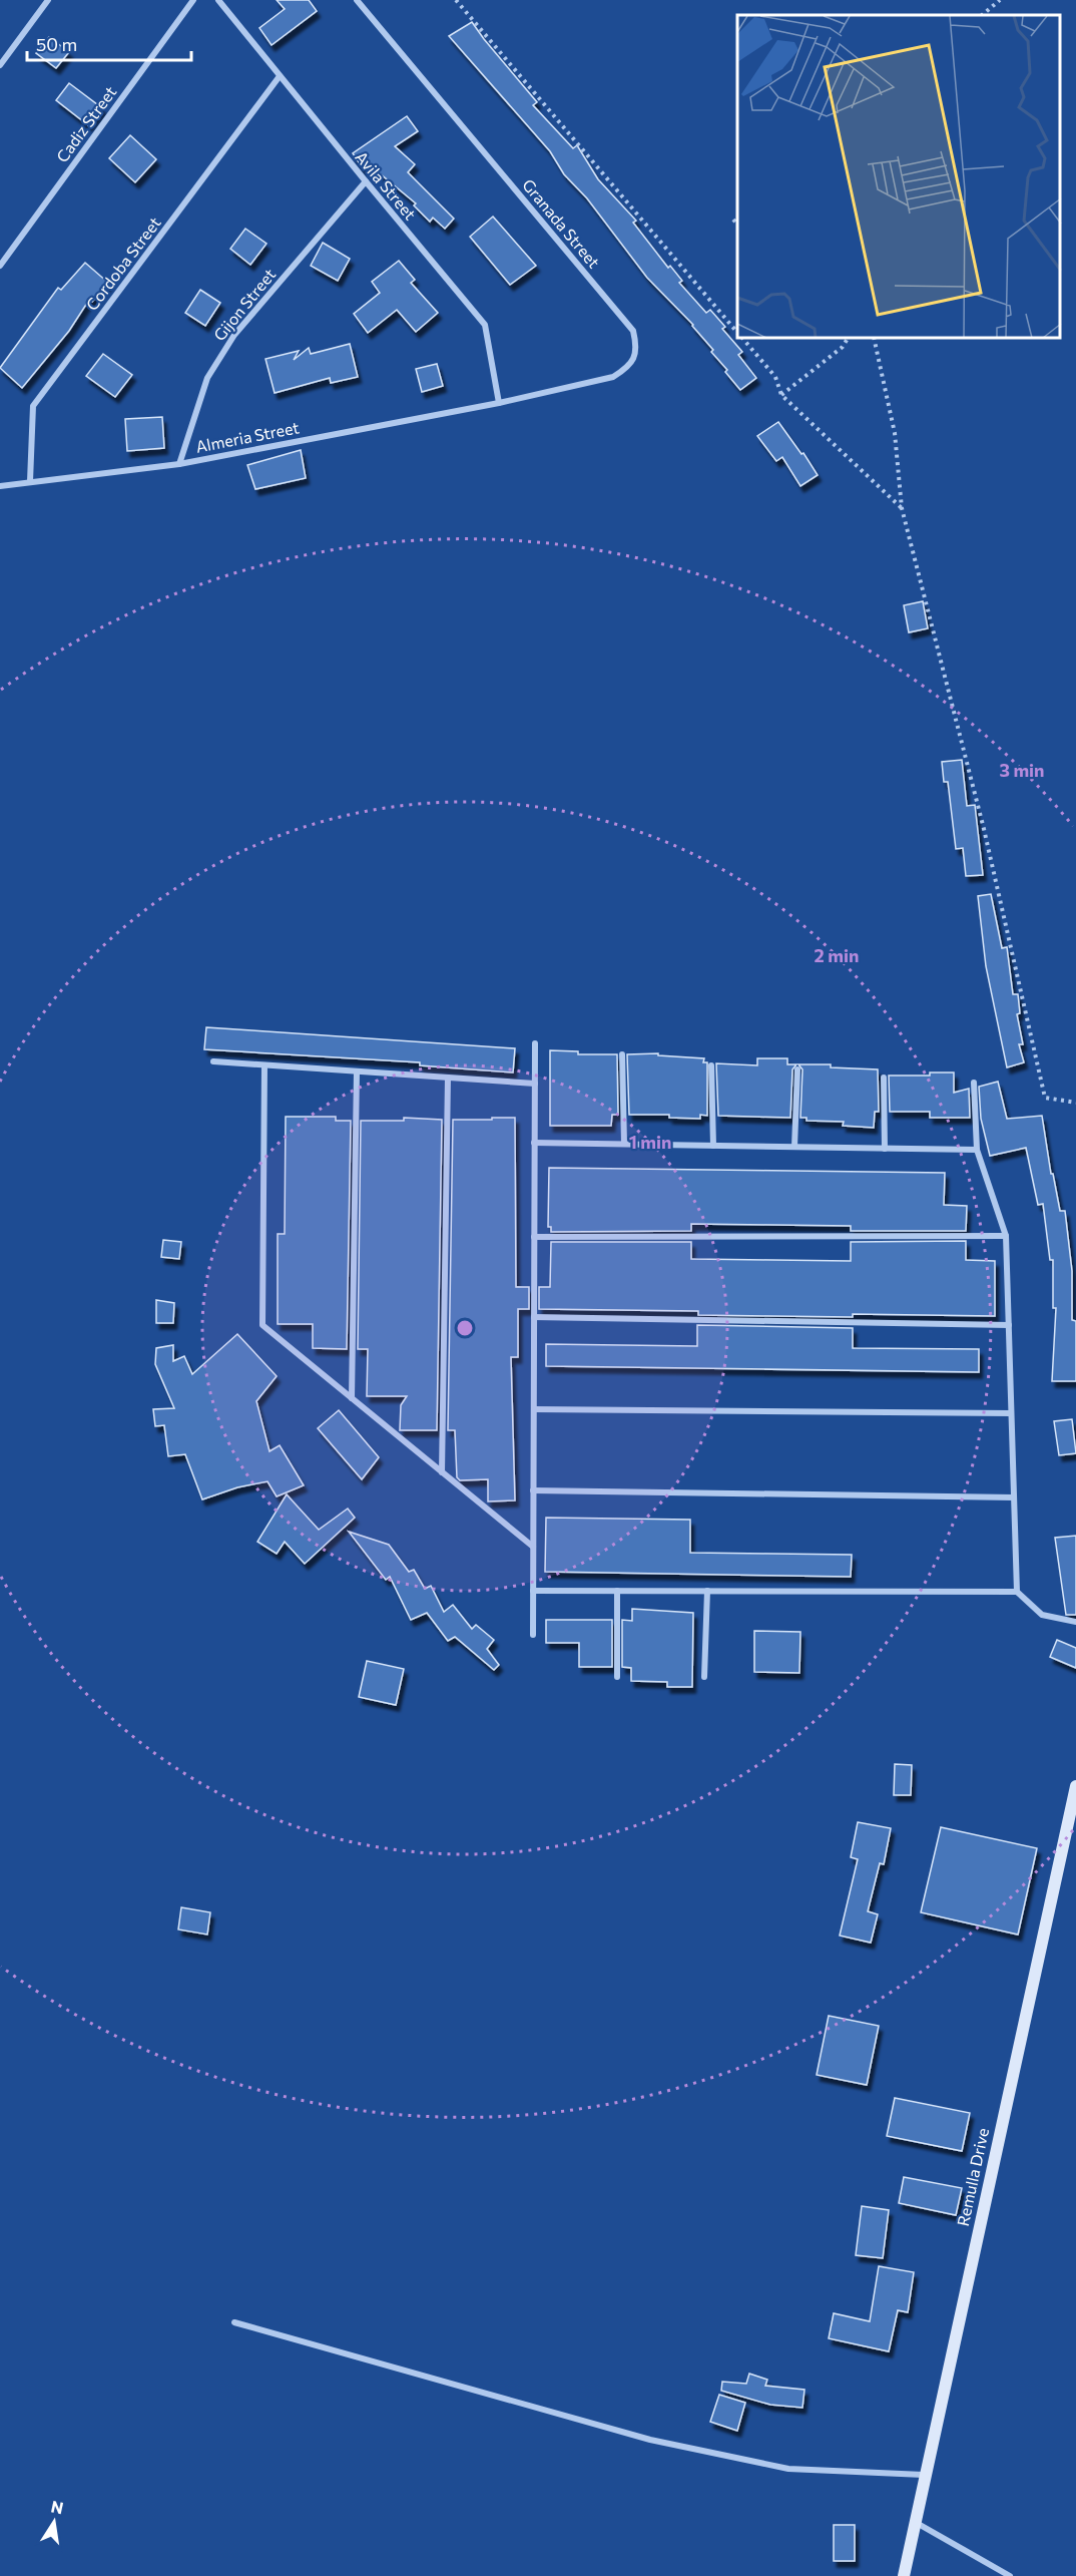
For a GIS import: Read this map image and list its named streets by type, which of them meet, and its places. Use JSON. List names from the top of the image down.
{
  "streets": {
    "main road": ["Remulla Drive"],
    "street": [
      "Cadiz Street",
      "Avila Street",
      "Granada Street",
      "Cordoba Street",
      "Gijon Street",
      "Almeria Street"
    ]
  },
  "crossings": [
    ["Avila Street", "Granada Street"],
    ["Avila Street", "Cordoba Street"],
    ["Avila Street", "Gijon Street"],
    ["Avila Street", "Almeria Street"],
    ["Granada Street", "Almeria Street"],
    ["Cordoba Street", "Almeria Street"],
    ["Gijon Street", "Almeria Street"]
  ],
  "scale_bar": "50 m",
  "north": "top",
  "rings": ["3 min", "2 min", "1 min"]
}
